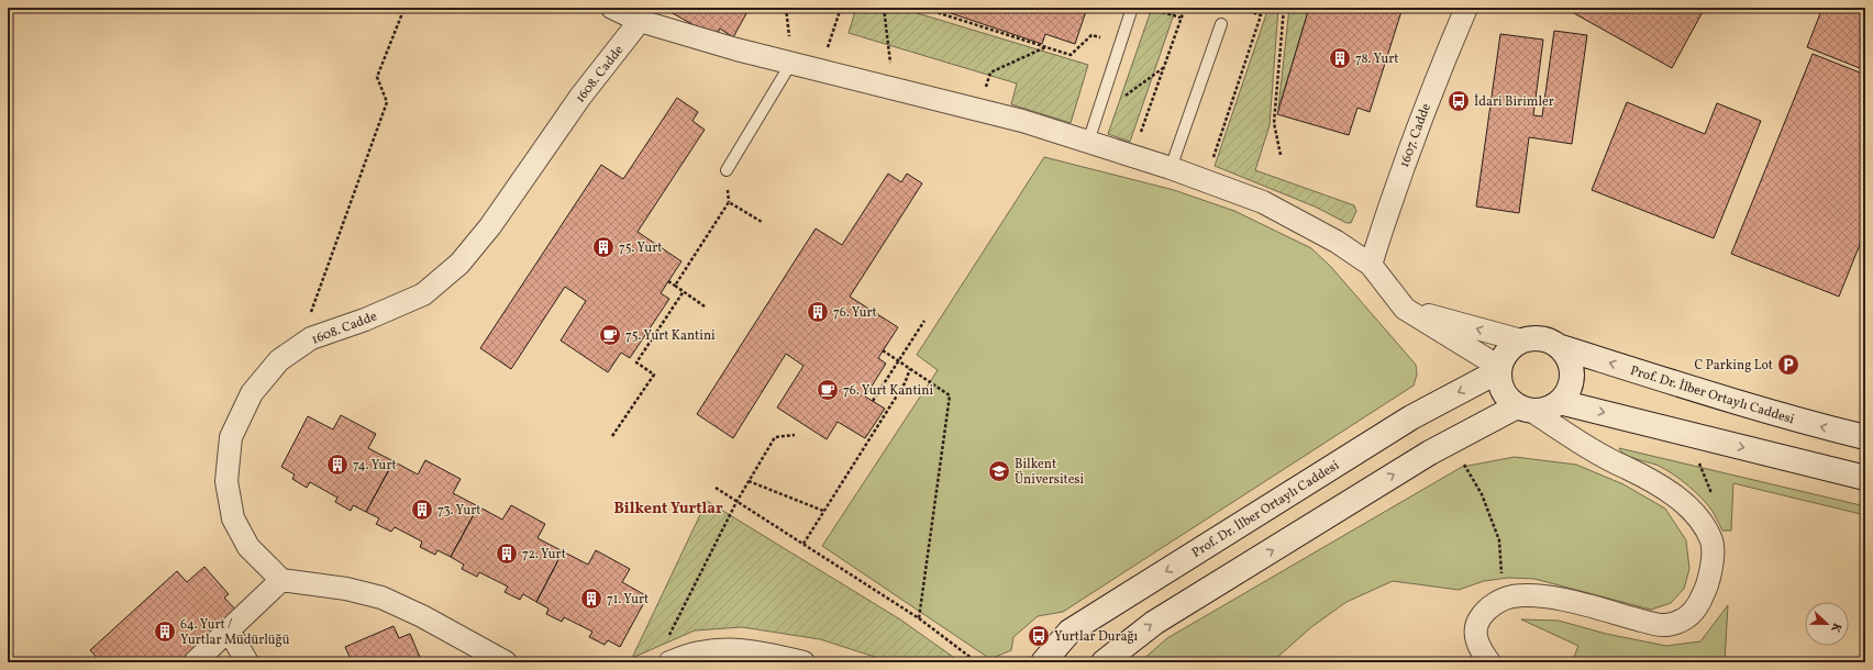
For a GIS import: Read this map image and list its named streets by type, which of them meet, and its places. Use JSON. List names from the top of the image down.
{
  "streets": {
    "street": ["1608. Cadde", "1607. Cadde", "Prof. Dr. İlber Ortaylı Caddesi"]
  },
  "districts": ["Bilkent Yurtlar"],
  "places": {
    "building": [
      "78. Yurt",
      "75. Yurt",
      "76. Yurt",
      "74. Yurt",
      "73. Yurt",
      "72. Yurt",
      "71. Yurt",
      "64. Yurt / Yurtlar Müdürlüğü"
    ],
    "bus stop": ["İdari Birimler", "Yurtlar Durağı"],
    "cafe": ["75. Yurt Kantini", "76. Yurt Kantini"],
    "parking": ["C Parking Lot"],
    "school or university": ["Bilkent Üniversitesi"]
  },
  "north": "right"
}
